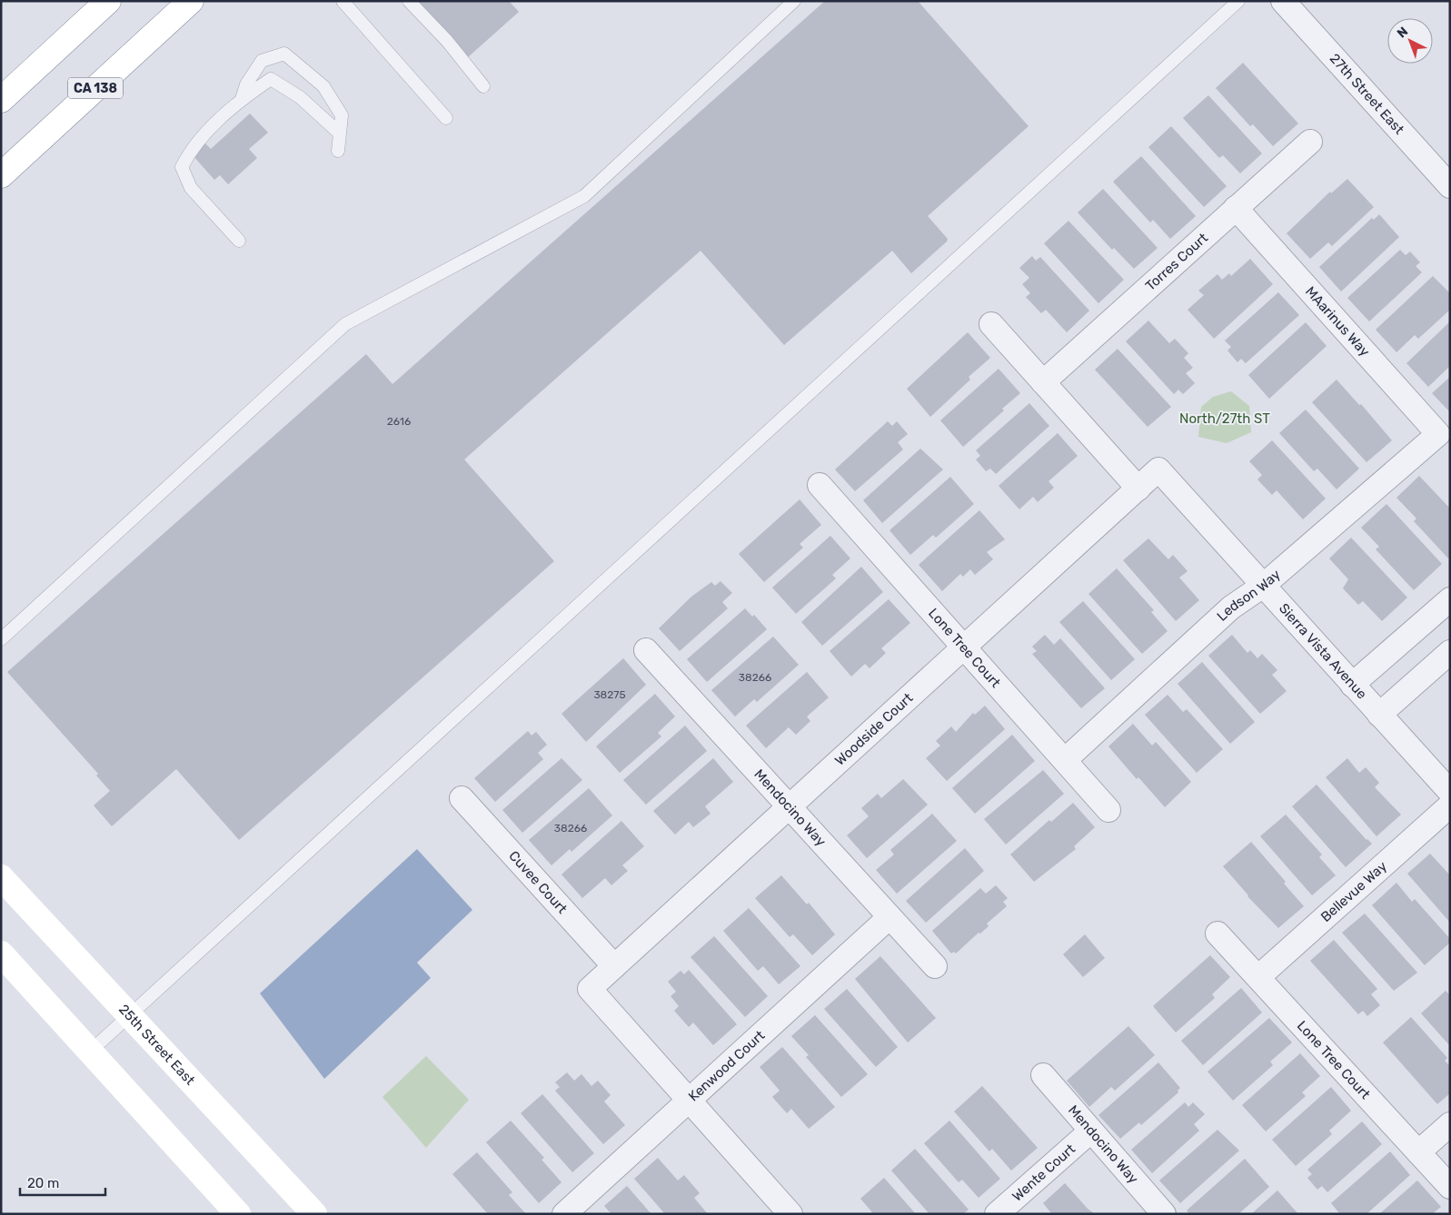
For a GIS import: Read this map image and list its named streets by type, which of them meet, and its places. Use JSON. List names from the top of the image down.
{
  "streets": {
    "main road": ["CA 138", "25th Street East"],
    "street": [
      "27th Street East",
      "Torres Court",
      "MAarinus Way",
      "Ledson Way",
      "Lone Tree Court",
      "Sierra Vista Avenue",
      "Woodside Court",
      "Mendocino Way",
      "Cuvee Court",
      "Bellevue Way",
      "Kenwood Court",
      "Wente Court"
    ]
  },
  "crossings": [
    ["Torres Court", "MAarinus Way"],
    ["MAarinus Way", "Ledson Way"],
    ["Ledson Way", "Lone Tree Court"],
    ["Ledson Way", "Sierra Vista Avenue"],
    ["Lone Tree Court", "Woodside Court"],
    ["Lone Tree Court", "Bellevue Way"],
    ["Sierra Vista Avenue", "Woodside Court"],
    ["Woodside Court", "Mendocino Way"],
    ["Woodside Court", "Cuvee Court"],
    ["Woodside Court", "Kenwood Court"],
    ["Mendocino Way", "Kenwood Court"],
    ["Mendocino Way", "Wente Court"]
  ],
  "parks": ["North/27th ST"],
  "house_numbers": [
    "2616",
    "38266",
    "38275",
    "38266"
  ],
  "scale_bar": "20 m",
  "north": "top left"
}
